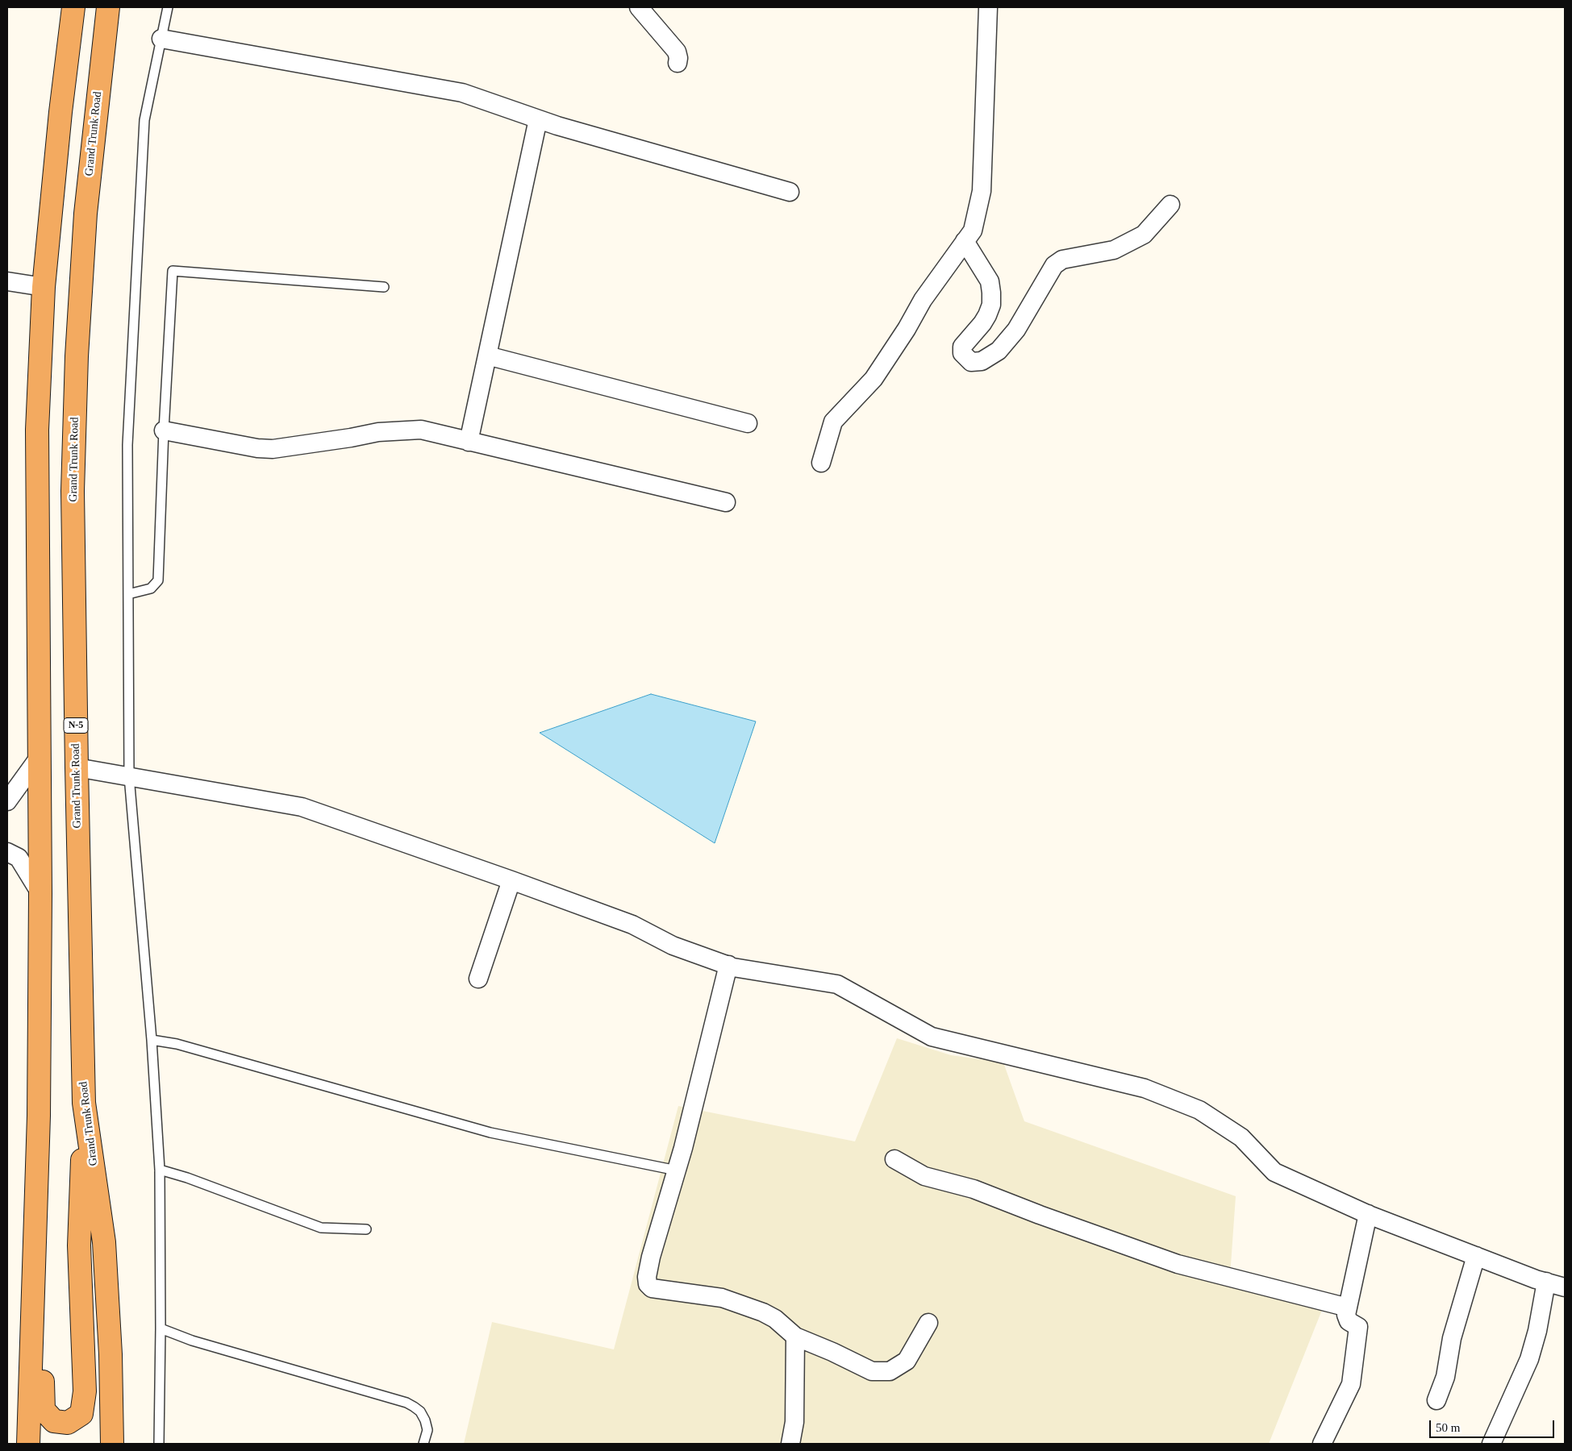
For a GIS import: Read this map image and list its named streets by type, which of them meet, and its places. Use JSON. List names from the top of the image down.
{
  "streets": {
    "highway": ["Grand Trunk Road", "N-5"]
  },
  "scale_bar": "50 m"
}
